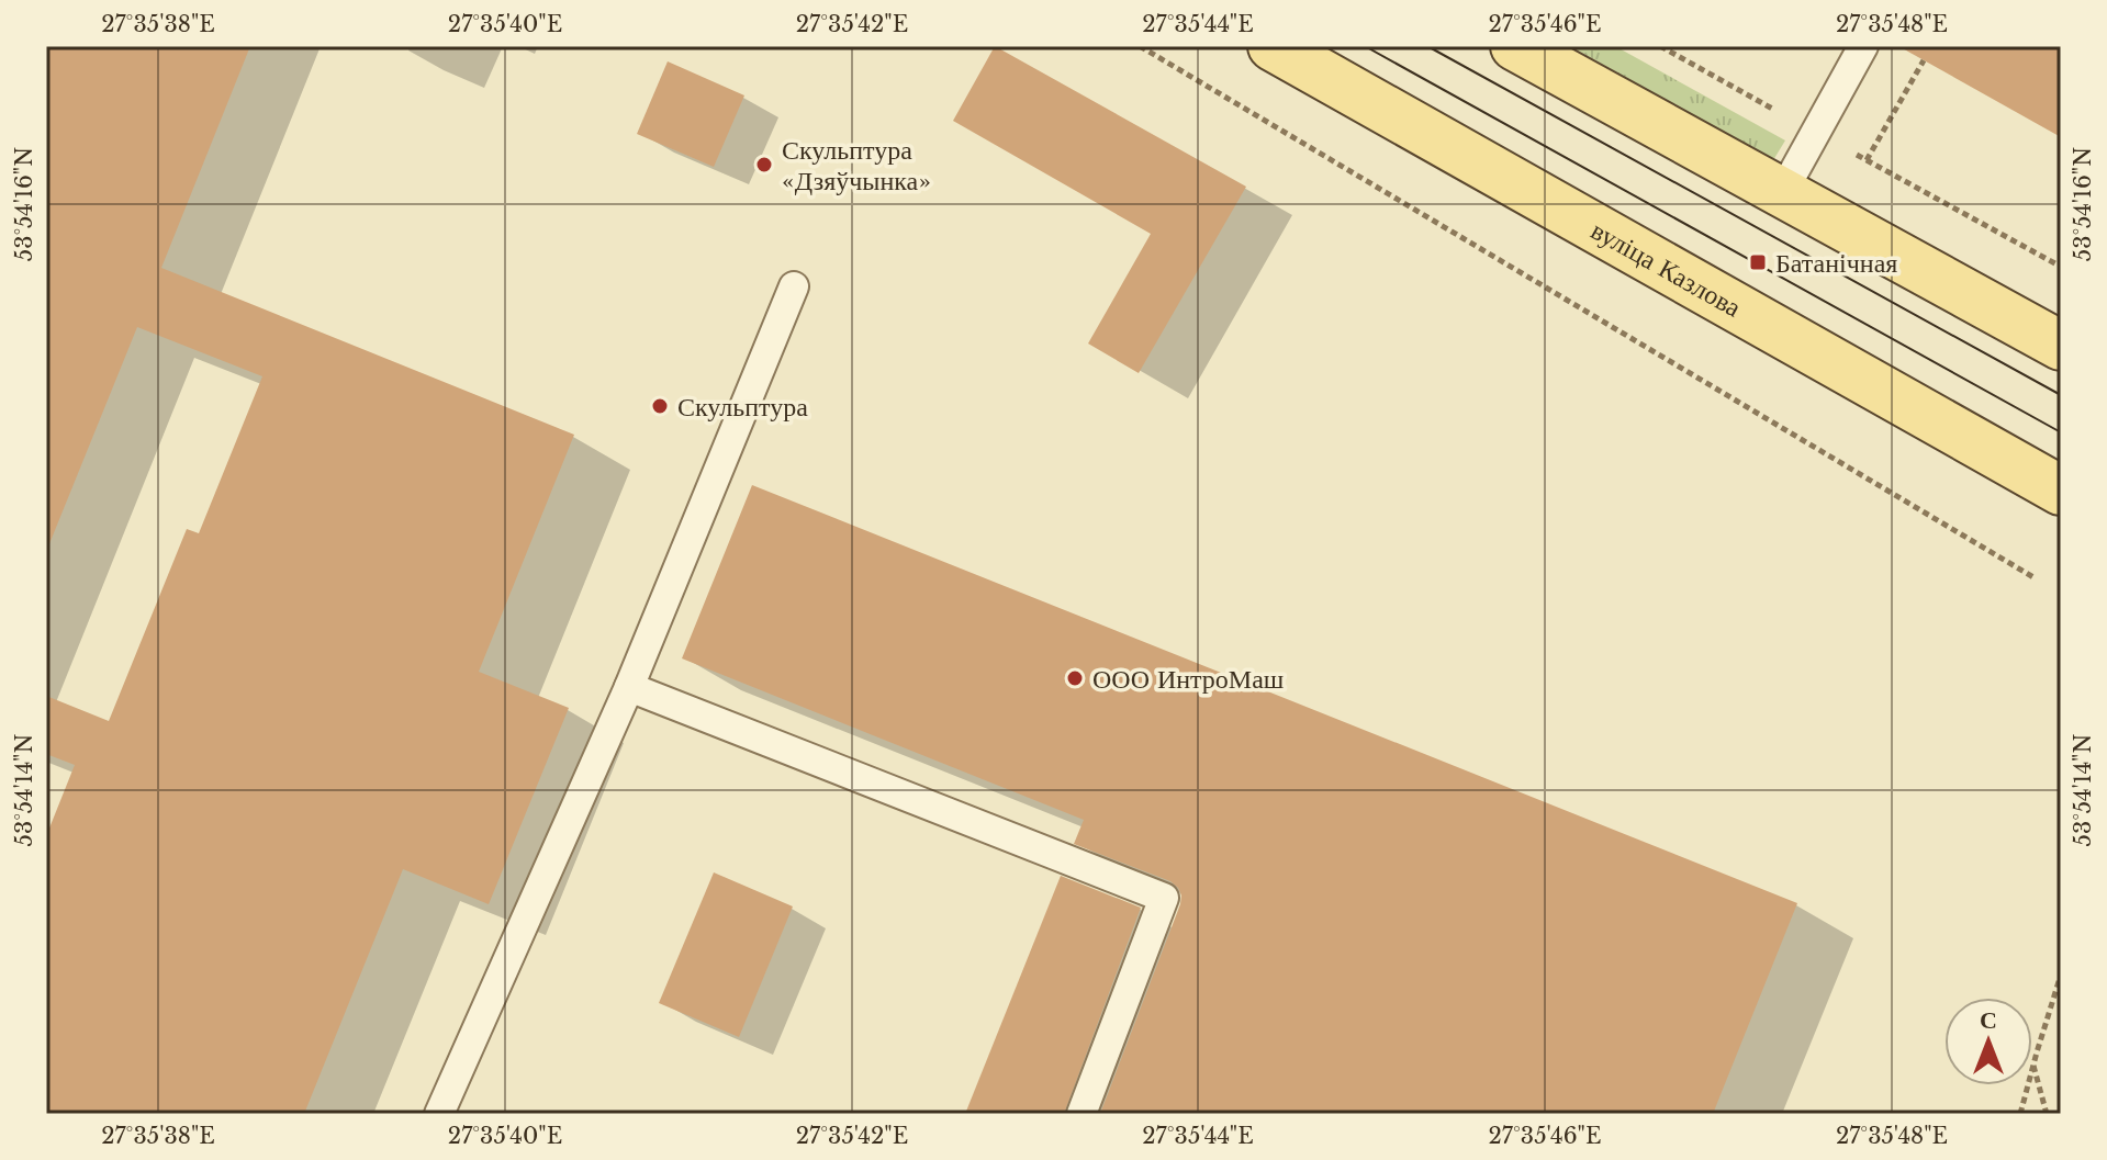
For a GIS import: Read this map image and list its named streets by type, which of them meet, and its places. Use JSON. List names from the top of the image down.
{
  "streets": {
    "main road": ["вуліца Казлова"]
  },
  "places": {
    "other": ["Скульптура «Дзяўчынка»", "Скульптура", "ООО ИнтроМаш"],
    "transit": ["Батанічная"]
  },
  "north": "top",
  "coordinates": [
    "27°35'38\"E",
    "27°35'40\"E",
    "27°35'42\"E",
    "27°35'44\"E",
    "27°35'46\"E",
    "27°35'48\"E",
    "53°54'16\"N",
    "53°54'14\"N"
  ]
}
